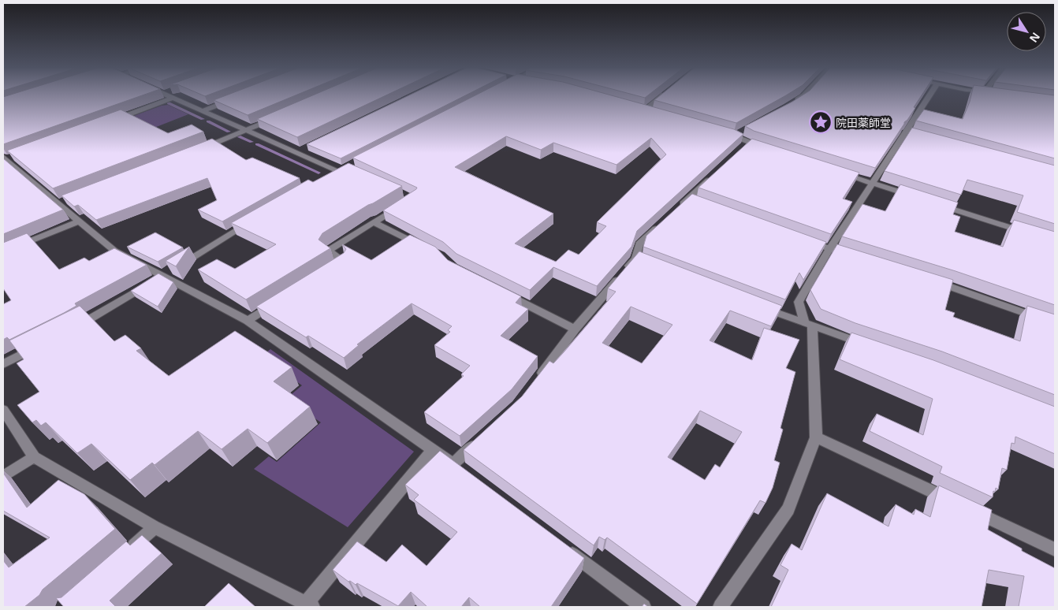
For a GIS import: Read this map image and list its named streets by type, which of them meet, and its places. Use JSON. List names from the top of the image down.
{
  "places": {
    "place": ["院田薬師堂"]
  },
  "north": "bottom right"
}
